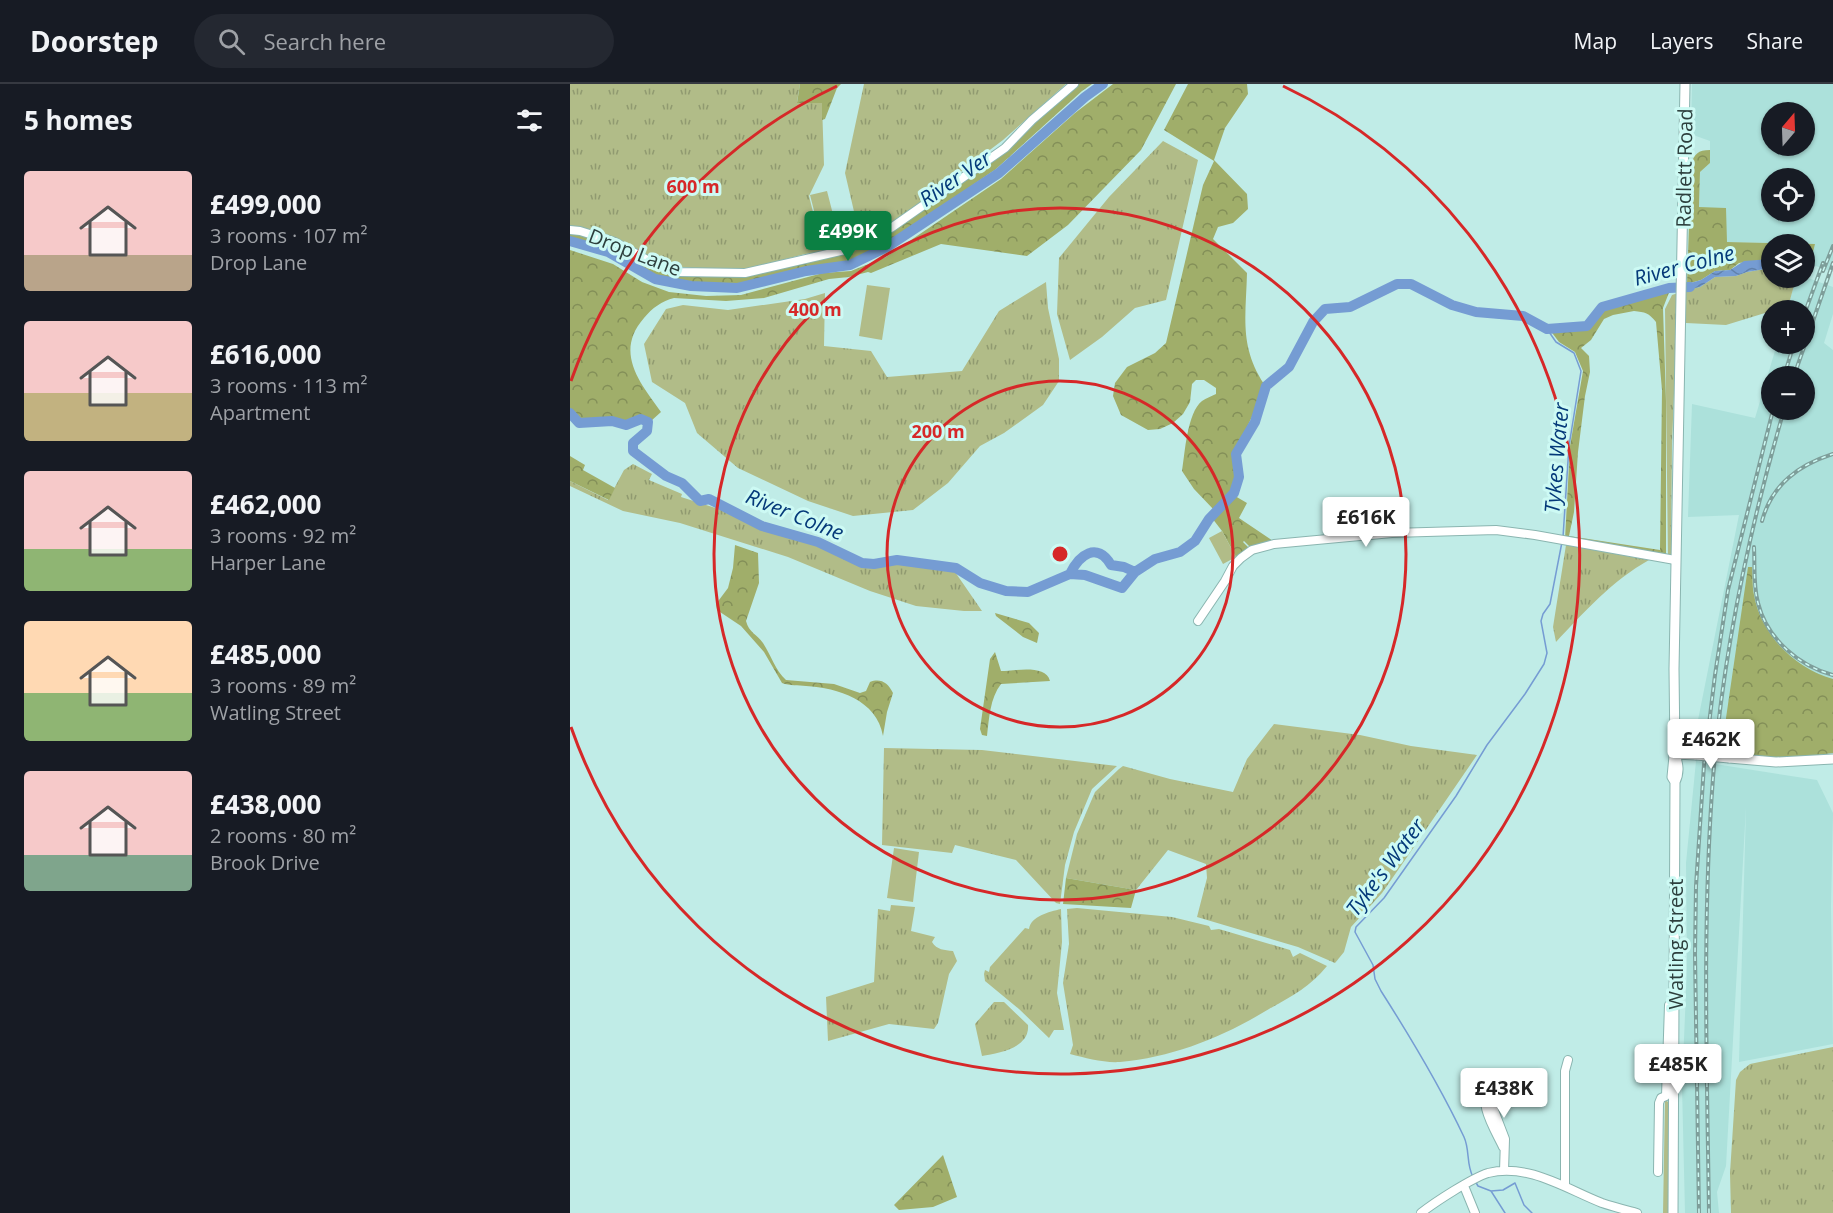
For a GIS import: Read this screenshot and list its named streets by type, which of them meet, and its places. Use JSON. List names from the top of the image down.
{
  "streets": {
    "main road": ["Radlett Road", "Watling Street"],
    "street": ["Drop Lane"]
  },
  "crossings": [
    ["Radlett Road", "Watling Street"]
  ],
  "water": [
    "River Ver",
    "River Colne",
    "Tykes Water",
    "Tyke's Water"
  ],
  "north": "top",
  "page": {
    "header": "Doorstep",
    "search": "Search here",
    "nav": ["Map", "Layers", "Share"],
    "heading": "5 homes",
    "map_buttons": ["+", "−"],
    "list": [
      {
        "name": "£499,000",
        "note": "3 rooms · 107 m² · Drop Lane"
      },
      {
        "name": "£616,000",
        "note": "3 rooms · 113 m² · Apartment"
      },
      {
        "name": "£462,000",
        "note": "3 rooms · 92 m² · Harper Lane"
      },
      {
        "name": "£485,000",
        "note": "3 rooms · 89 m² · Watling Street"
      },
      {
        "name": "£438,000",
        "note": "2 rooms · 80 m² · Brook Drive"
      }
    ],
    "price": [
      "£499K",
      "£616K",
      "£462K",
      "£485K",
      "£438K"
    ]
  },
  "rings": ["600 m", "400 m", "200 m"]
}
